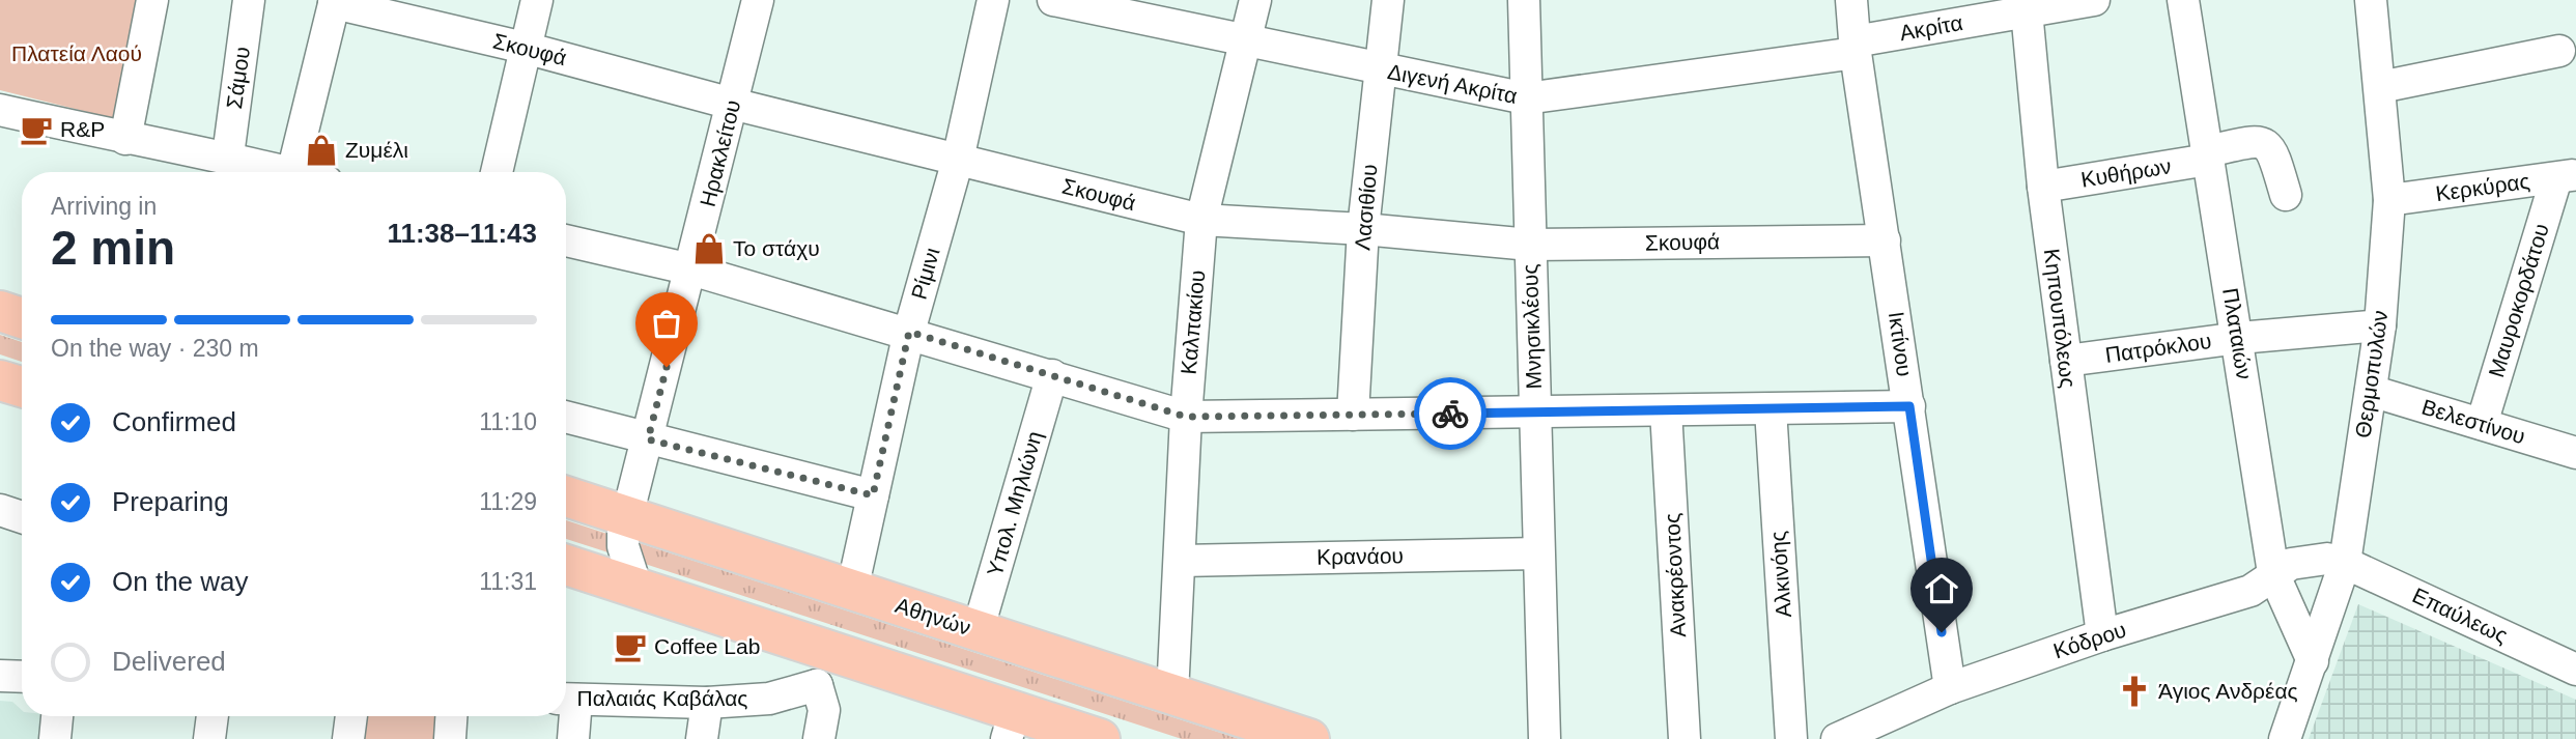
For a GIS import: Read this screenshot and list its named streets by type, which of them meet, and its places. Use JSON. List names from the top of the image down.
{
  "streets": {
    "highway": ["Αθηνών"],
    "street": [
      "Ακρίτα",
      "Σκουφά",
      "Σάμου",
      "Διγενή Ακρίτα",
      "Ηρακλείτου",
      "Κυθήρων",
      "Κερκύρας",
      "Λασιθίου",
      "Ρίμινι",
      "Μαυροκορδάτου",
      "Κηπουπόλεως",
      "Καλπακίου",
      "Μνησικλέους",
      "Πλαταιών",
      "Ικτίνου",
      "Πατρόκλου",
      "Θερμοπυλών",
      "Βελεστίνου",
      "Υπολ. Μηλιώνη",
      "Κρανάου",
      "Αλκινόης",
      "Ανακρέοντος",
      "Επαύλεως",
      "Κόδρου",
      "Παλαιάς Καβάλας"
    ]
  },
  "crossings": [
    ["Ακρίτα", "Διγενή Ακρίτα"],
    ["Ακρίτα", "Κηπουπόλεως"],
    ["Ακρίτα", "Ικτίνου"],
    ["Σκουφά", "Ηρακλείτου"],
    ["Σκουφά", "Λασιθίου"],
    ["Σκουφά", "Ρίμινι"],
    ["Σκουφά", "Καλπακίου"],
    ["Σκουφά", "Μνησικλέους"],
    ["Σκουφά", "Ικτίνου"],
    ["Διγενή Ακρίτα", "Λασιθίου"],
    ["Διγενή Ακρίτα", "Καλπακίου"],
    ["Διγενή Ακρίτα", "Μνησικλέους"],
    ["Διγενή Ακρίτα", "Ικτίνου"],
    ["Ηρακλείτου", "Αθηνών"],
    ["Κυθήρων", "Κηπουπόλεως"],
    ["Κυθήρων", "Πλαταιών"],
    ["Κερκύρας", "Μαυροκορδάτου"],
    ["Κερκύρας", "Θερμοπυλών"],
    ["Ρίμινι", "Αθηνών"],
    ["Μαυροκορδάτου", "Βελεστίνου"],
    ["Κηπουπόλεως", "Πατρόκλου"],
    ["Κηπουπόλεως", "Κόδρου"],
    ["Καλπακίου", "Κρανάου"],
    ["Καλπακίου", "Αθηνών"],
    ["Μνησικλέους", "Κρανάου"],
    ["Πλαταιών", "Πατρόκλου"],
    ["Πλαταιών", "Θερμοπυλών"],
    ["Πλαταιών", "Κόδρου"],
    ["Ικτίνου", "Κόδρου"],
    ["Πατρόκλου", "Θερμοπυλών"],
    ["Θερμοπυλών", "Βελεστίνου"],
    ["Θερμοπυλών", "Επαύλεως"],
    ["Θερμοπυλών", "Κόδρου"],
    ["Υπολ. Μηλιώνη", "Αθηνών"],
    ["Επαύλεως", "Κόδρου"]
  ],
  "parks": ["Πλατεία Λαού"],
  "places": {
    "cafe": ["R&P", "Coffee Lab"],
    "shop": ["Ζυμέλι", "Το στάχυ"],
    "church": ["Άγιος Ανδρέας"]
  },
  "page": {
    "heading": ["2 min", "Arriving in", "11:38–11:43"],
    "bar": "On the way · 230 m",
    "list": [
      ["Confirmed", "11:10"],
      ["Preparing", "11:29"],
      ["On the way", "11:31"],
      "Delivered"
    ]
  }
}
